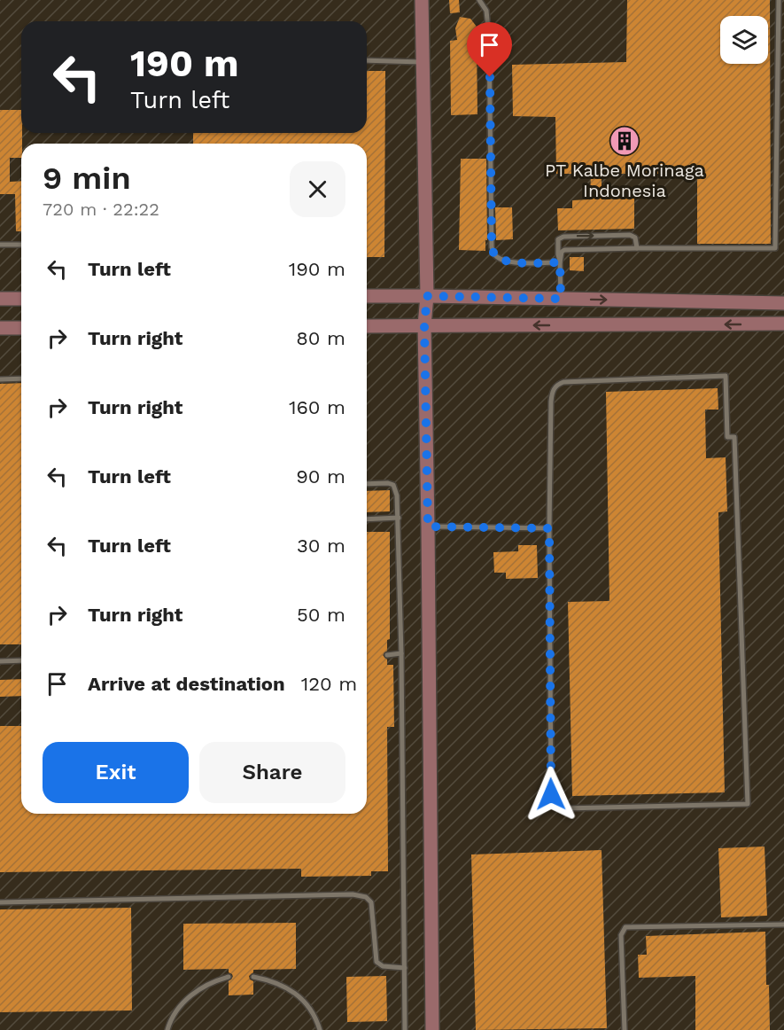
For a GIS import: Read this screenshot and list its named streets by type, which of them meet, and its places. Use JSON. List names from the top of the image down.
{
  "places": {
    "building": ["PT Kalbe Morinaga Indonesia"]
  },
  "page": {
    "turn": ["190 m", "Turn left"],
    "heading": ["9 min", "720 m · 22:22"],
    "list": [
      {
        "name": "Turn left",
        "value": "190 m"
      },
      {
        "name": "Turn right",
        "value": "80 m"
      },
      {
        "name": "Turn right",
        "value": "160 m"
      },
      {
        "name": "Turn left",
        "value": "90 m"
      },
      {
        "name": "Turn left",
        "value": "30 m"
      },
      {
        "name": "Turn right",
        "value": "50 m"
      },
      {
        "name": "Arrive at destination",
        "value": "120 m"
      }
    ],
    "buttons": ["Exit", "Share"]
  }
}
